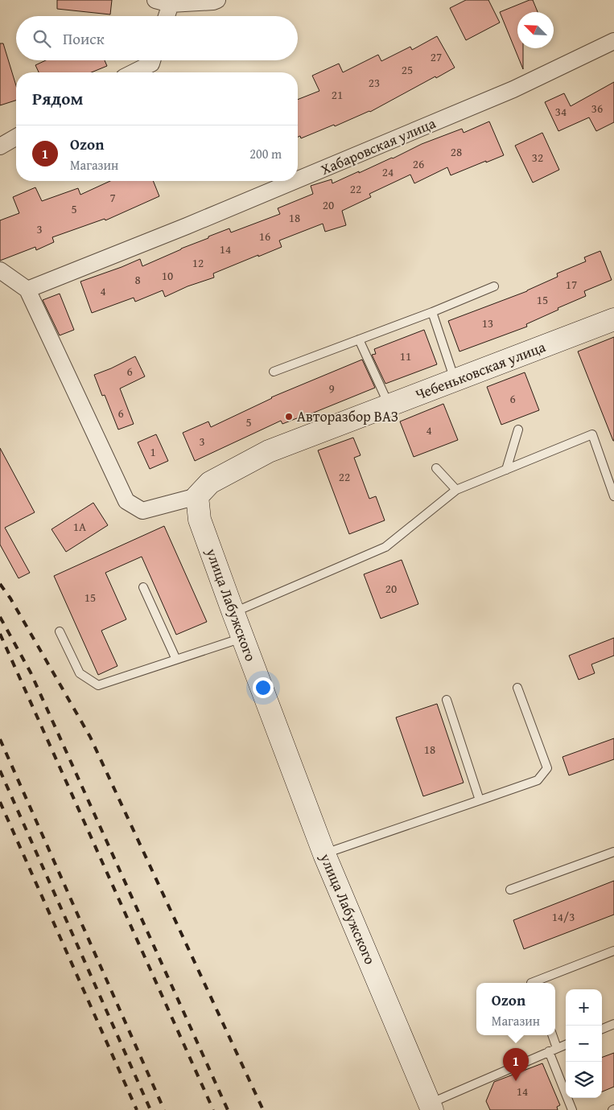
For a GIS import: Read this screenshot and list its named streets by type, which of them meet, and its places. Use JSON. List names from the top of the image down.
{
  "streets": {
    "street": ["Хабаровская улица", "Чебеньковская улица", "улица Лабужского"]
  },
  "crossings": [
    ["Чебеньковская улица", "улица Лабужского"]
  ],
  "places": ["Авторазбор ВАЗ"],
  "house_numbers": [
    "27",
    "25",
    "23",
    "21",
    "36",
    "34",
    "28",
    "32",
    "26",
    "24",
    "22",
    "7",
    "20",
    "5",
    "18",
    "3",
    "16",
    "14",
    "12",
    "10",
    "8",
    "17",
    "4",
    "15",
    "13",
    "11",
    "6",
    "9",
    "6",
    "6",
    "5",
    "4",
    "3",
    "1",
    "22",
    "1А",
    "20",
    "15",
    "18",
    "14/3",
    "14"
  ],
  "north": "top left",
  "page": {
    "search": "Поиск",
    "heading": "Рядом",
    "list": [
      {
        "mark": "1",
        "name": "Ozon",
        "note": "Магазин",
        "value": "200 m"
      }
    ],
    "popup": ["Ozon", "Магазин"],
    "map_buttons": ["+", "−"],
    "pins": "1"
  }
}
